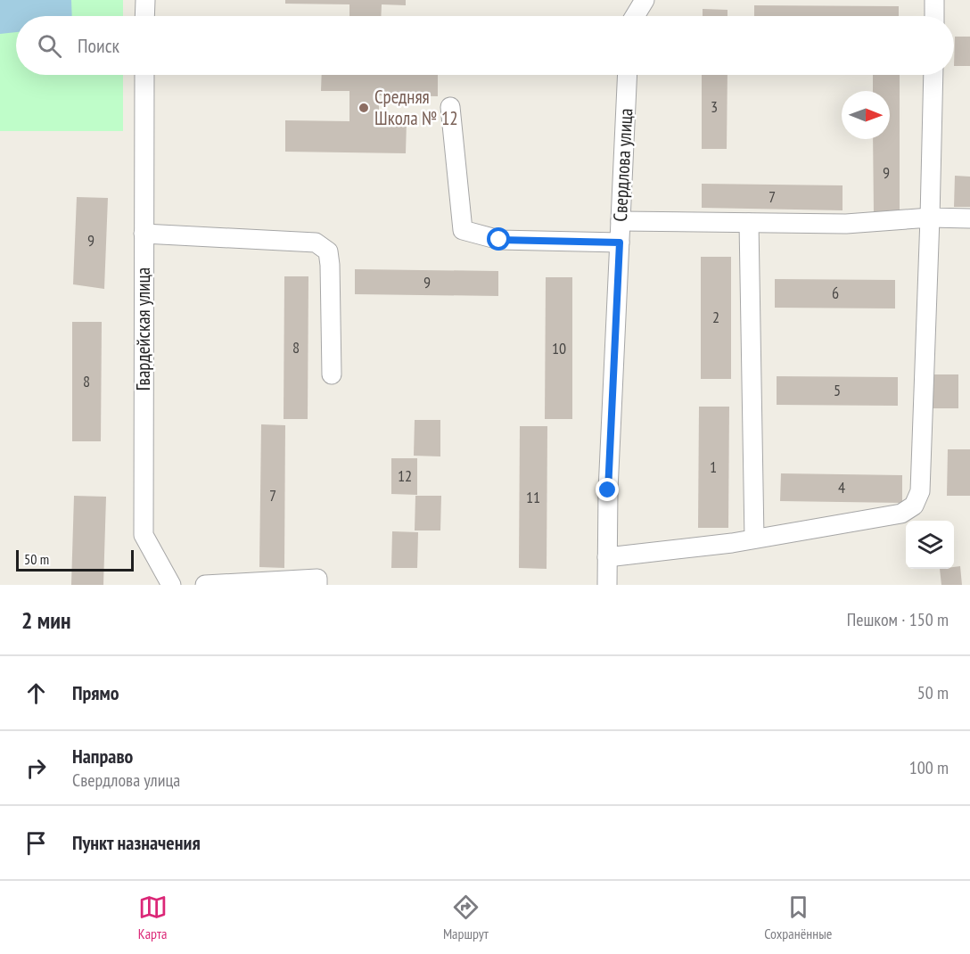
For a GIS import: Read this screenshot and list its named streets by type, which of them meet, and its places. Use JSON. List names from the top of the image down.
{
  "streets": {
    "street": ["Свердлова улица", "Гвардейская улица"]
  },
  "places": ["Средняя Школа № 12"],
  "house_numbers": [
    "3",
    "9",
    "7",
    "9",
    "9",
    "6",
    "2",
    "8",
    "10",
    "8",
    "5",
    "1",
    "12",
    "4",
    "7",
    "11"
  ],
  "scale_bar": "50 m",
  "north": "right",
  "page": {
    "search": "Поиск",
    "scale": "50 m",
    "heading": ["2 мин", "Пешком · 150 m"],
    "list": [
      ["Прямо", "50 m"],
      ["Направо", "Свердлова улица", "100 m"],
      "Пункт назначения"
    ],
    "nav": ["Карта", "Маршрут", "Сохранённые"]
  }
}
